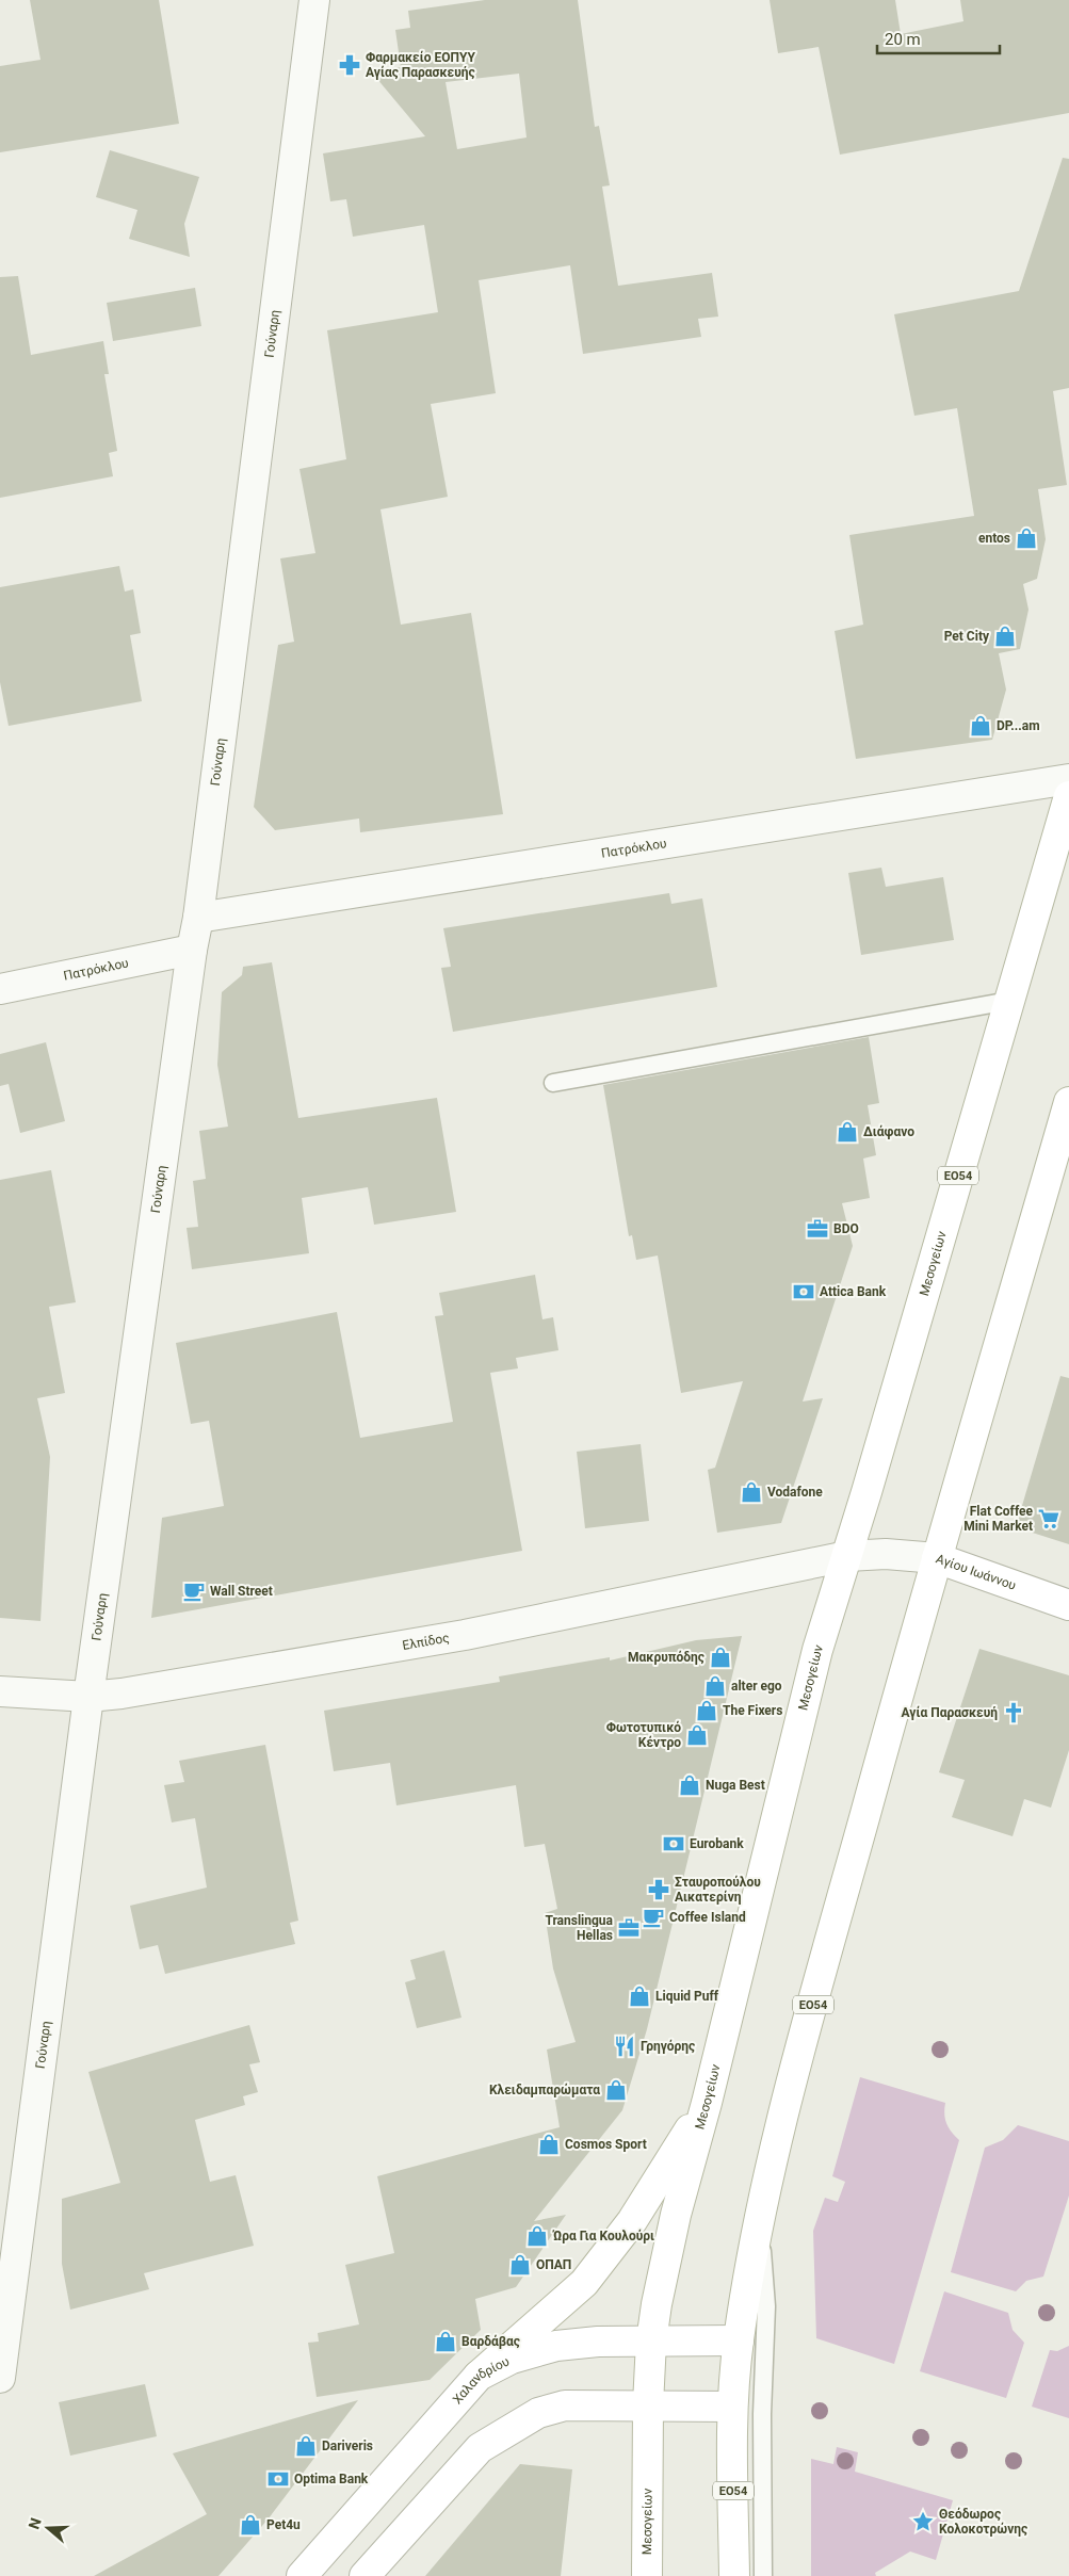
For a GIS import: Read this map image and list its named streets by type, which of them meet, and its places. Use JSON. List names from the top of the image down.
{
  "streets": {
    "main road": [
      "ΕΟ54",
      "Μεσογείων",
      "Αγίου Ιωάννου",
      "Χαλανδρίου"
    ],
    "street": ["Γούναρη", "Πατρόκλου", "Ελπίδος"]
  },
  "crossings": [
    ["Γούναρη", "Πατρόκλου"],
    ["Γούναρη", "Ελπίδος"],
    ["ΕΟ54", "Αγίου Ιωάννου"],
    ["ΕΟ54", "Χαλανδρίου"],
    ["Μεσογείων", "Αγίου Ιωάννου"],
    ["Μεσογείων", "Ελπίδος"],
    ["Μεσογείων", "Χαλανδρίου"],
    ["Αγίου Ιωάννου", "Ελπίδος"]
  ],
  "places": {
    "pharmacy": ["Φαρμακείο ΕΟΠΥΥ Αγίας Παρασκευής", "Σταυροπούλου Αικατερίνη"],
    "shop": [
      "entos",
      "Pet City",
      "DP...am",
      "Διάφανο",
      "Vodafone",
      "Μακρυπόδης",
      "alter ego",
      "The Fixers",
      "Φωτοτυπικό Κέντρο",
      "Nuga Best",
      "Liquid Puff",
      "Κλειδαμπαρώματα",
      "Cosmos Sport",
      "Ώρα Για Κουλούρι",
      "ΟΠΑΠ",
      "Βαρδάβας",
      "Dariveris",
      "Pet4u"
    ],
    "office": ["BDO", "Translingua Hellas"],
    "bank": ["Attica Bank", "Eurobank", "Optima Bank"],
    "supermarket": ["Flat Coffee Mini Market"],
    "cafe": ["Wall Street", "Coffee Island"],
    "church": ["Αγία Παρασκευή"],
    "restaurant": ["Γρηγόρης"],
    "place": ["Θεόδωρος Κολοκοτρώνης"]
  },
  "scale_bar": "20 m",
  "north": "left"
}
